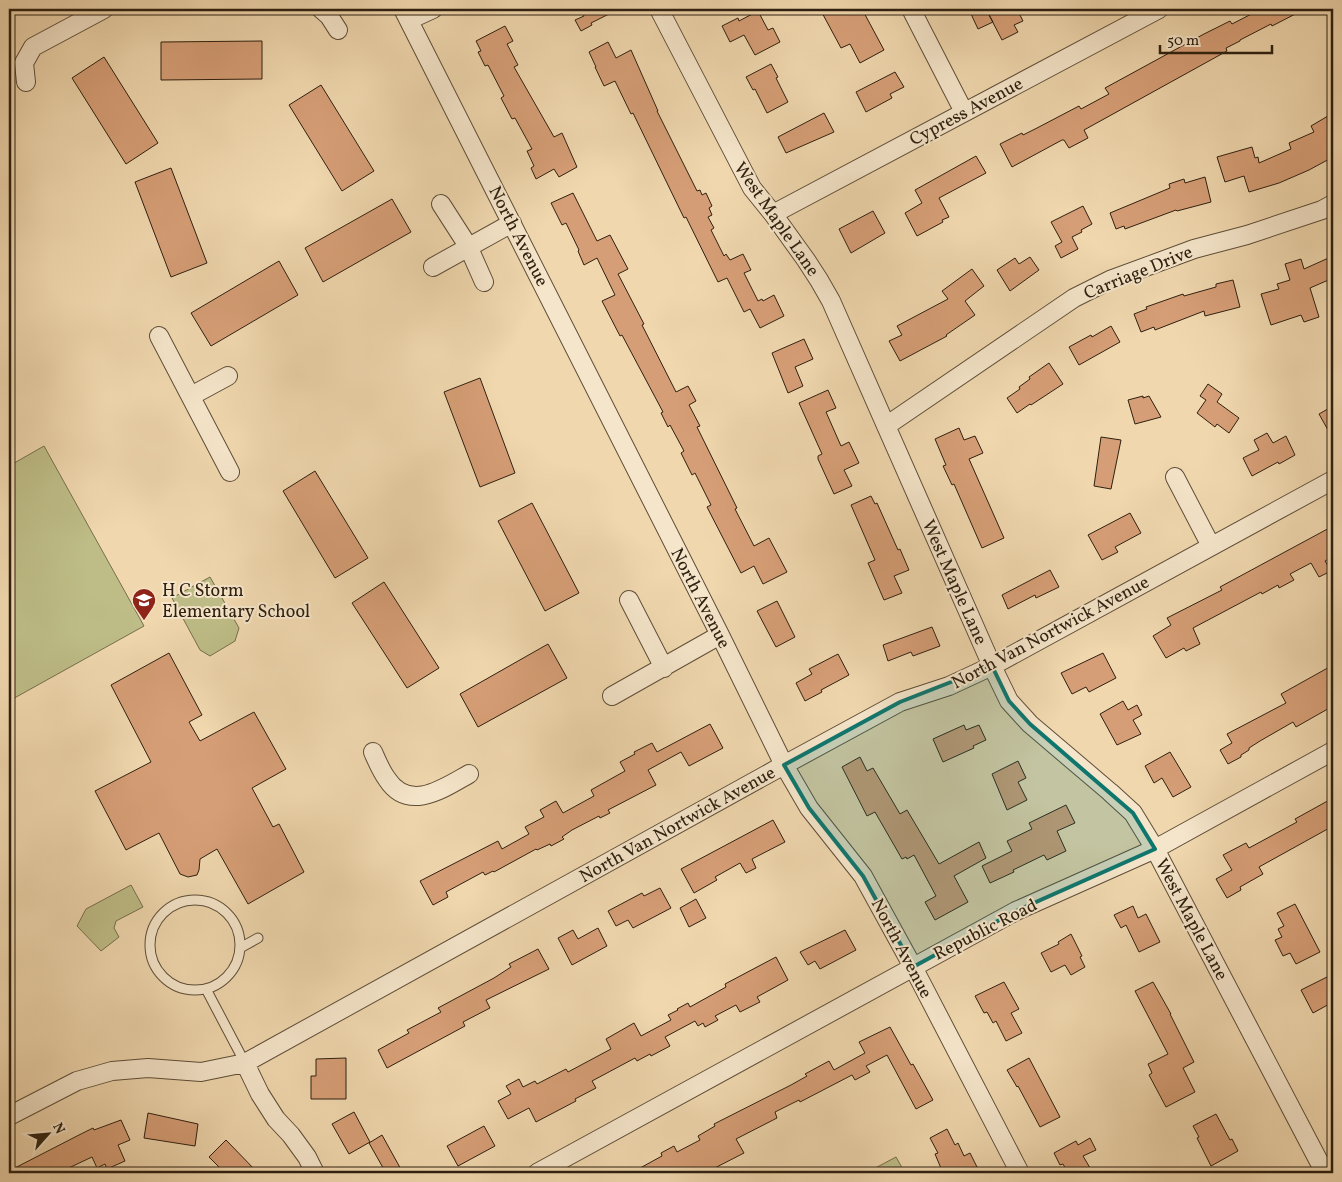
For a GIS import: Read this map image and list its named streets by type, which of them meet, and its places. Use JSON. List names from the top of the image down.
{
  "streets": {
    "street": [
      "Cypress Avenue",
      "West Maple Lane",
      "North Avenue",
      "Carriage Drive",
      "North Van Nortwick Avenue",
      "Republic Road"
    ]
  },
  "crossings": [
    ["Cypress Avenue", "West Maple Lane"],
    ["West Maple Lane", "Carriage Drive"],
    ["West Maple Lane", "North Van Nortwick Avenue"],
    ["West Maple Lane", "Republic Road"],
    ["North Avenue", "North Van Nortwick Avenue"],
    ["North Avenue", "Republic Road"]
  ],
  "places": {
    "school or university": ["H C Storm Elementary School"]
  },
  "scale_bar": "50 m",
  "north": "top right"
}
